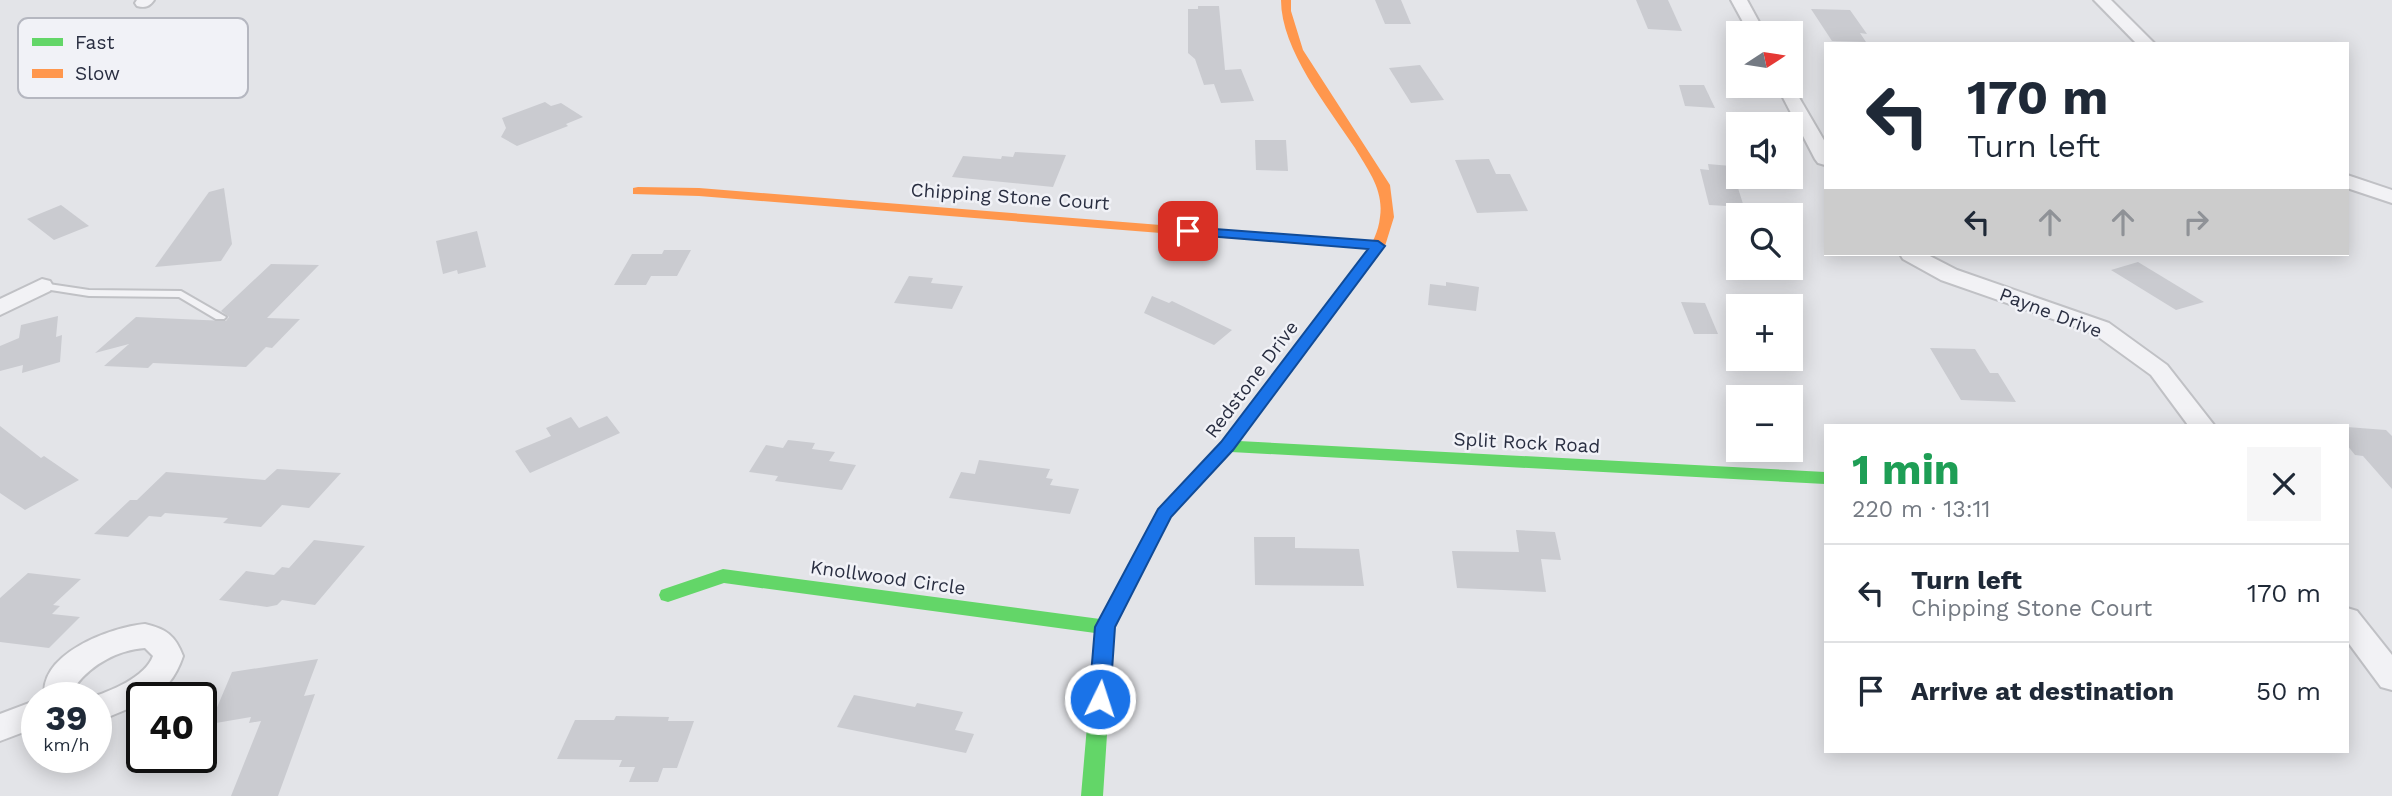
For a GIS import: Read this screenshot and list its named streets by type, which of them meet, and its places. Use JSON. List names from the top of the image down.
{
  "streets": {
    "street": [
      "Chipping Stone Court",
      "Payne Drive",
      "Redstone Drive",
      "Split Rock Road",
      "Knollwood Circle"
    ]
  },
  "crossings": [
    ["Chipping Stone Court", "Redstone Drive"],
    ["Redstone Drive", "Split Rock Road"],
    ["Redstone Drive", "Knollwood Circle"]
  ],
  "legend": ["Fast", "Slow"],
  "north": "right",
  "page": {
    "map_buttons": ["+", "−"],
    "turn": ["170 m", "Turn left"],
    "heading": ["1 min", "220 m · 13:11"],
    "list": [
      {
        "name": "Turn left",
        "note": "Chipping Stone Court",
        "value": "170 m"
      },
      {
        "name": "Arrive at destination",
        "value": "50 m"
      }
    ],
    "speed": "39 km/h",
    "limit": "40"
  }
}
